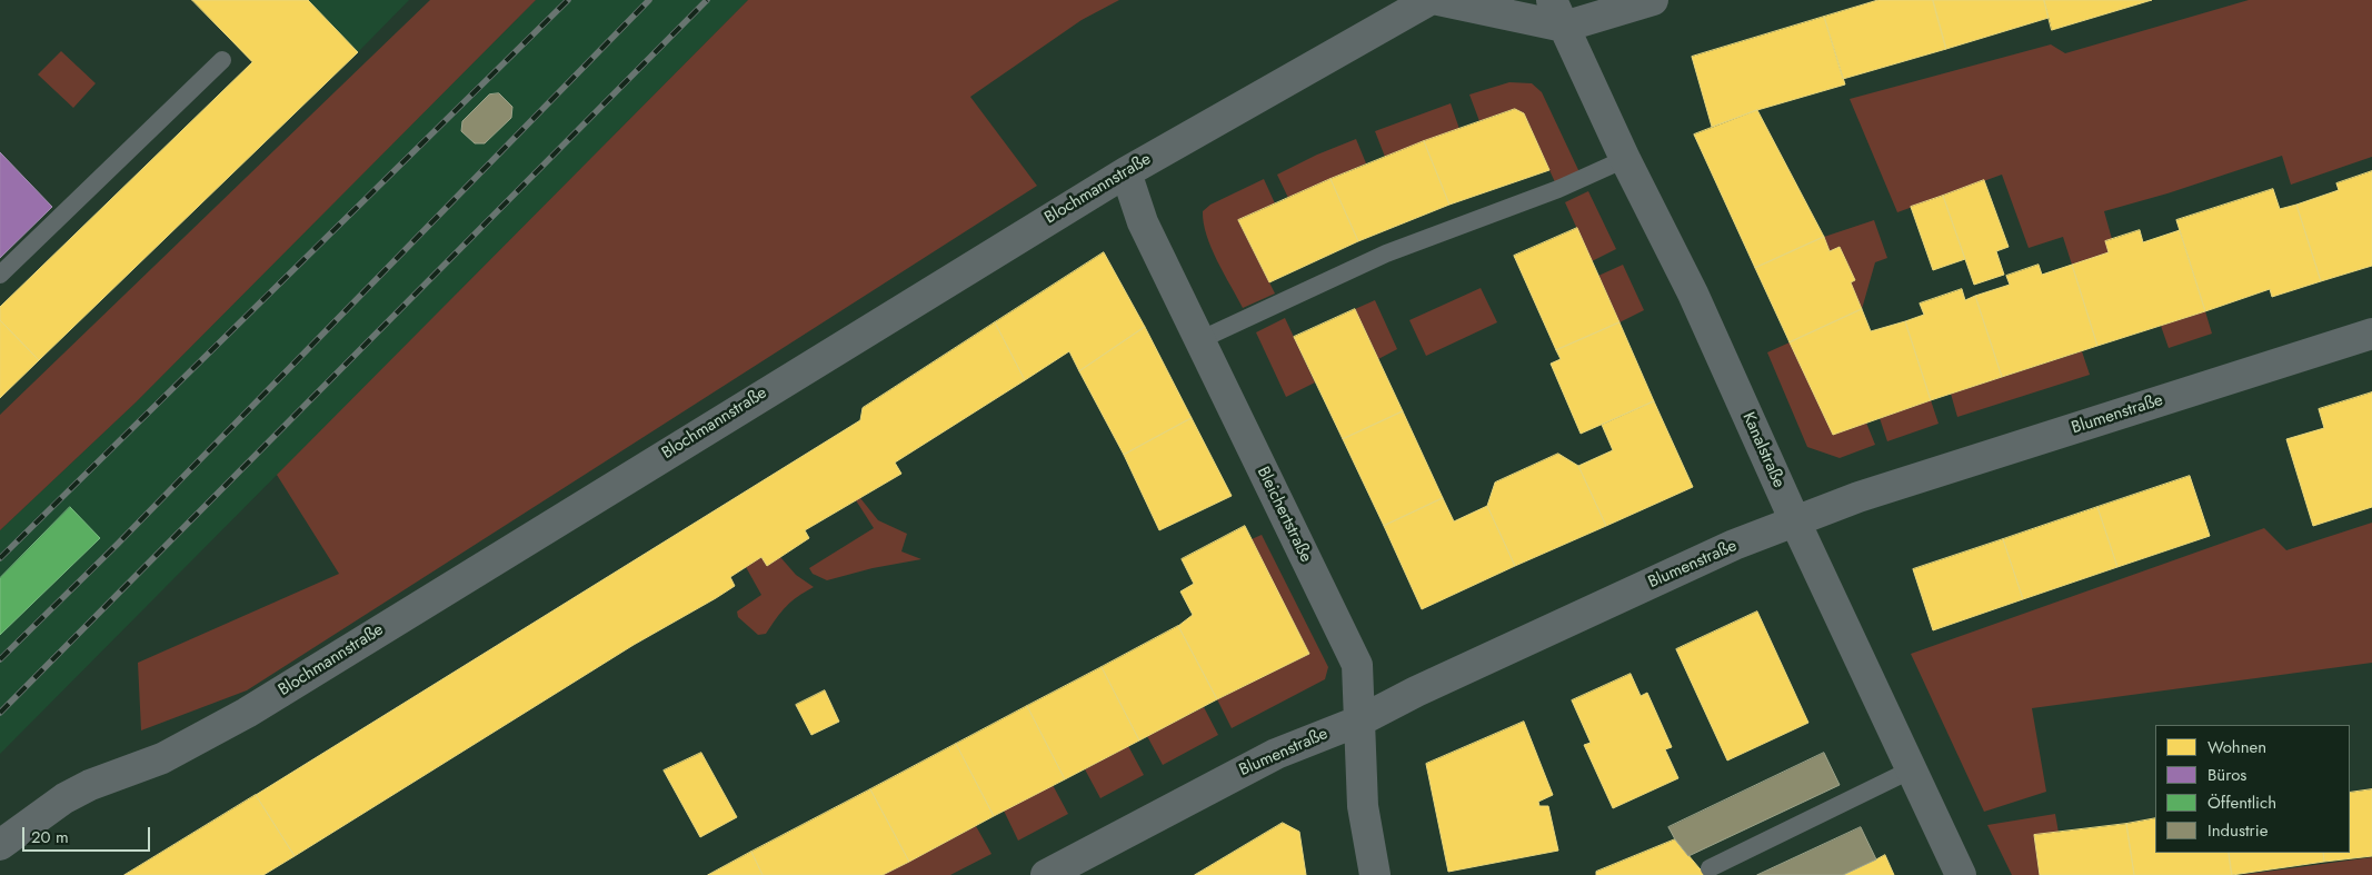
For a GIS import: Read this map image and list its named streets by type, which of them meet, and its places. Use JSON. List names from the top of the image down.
{
  "streets": {
    "street": [
      "Blochmannstraße",
      "Blumenstraße",
      "Kanalstraße",
      "Bleichertstraße"
    ]
  },
  "crossings": [
    ["Blochmannstraße", "Bleichertstraße"],
    ["Blumenstraße", "Kanalstraße"],
    ["Blumenstraße", "Bleichertstraße"]
  ],
  "legend": [
    "Wohnen",
    "Büros",
    "Öffentlich",
    "Industrie"
  ],
  "scale_bar": "20 m"
}
